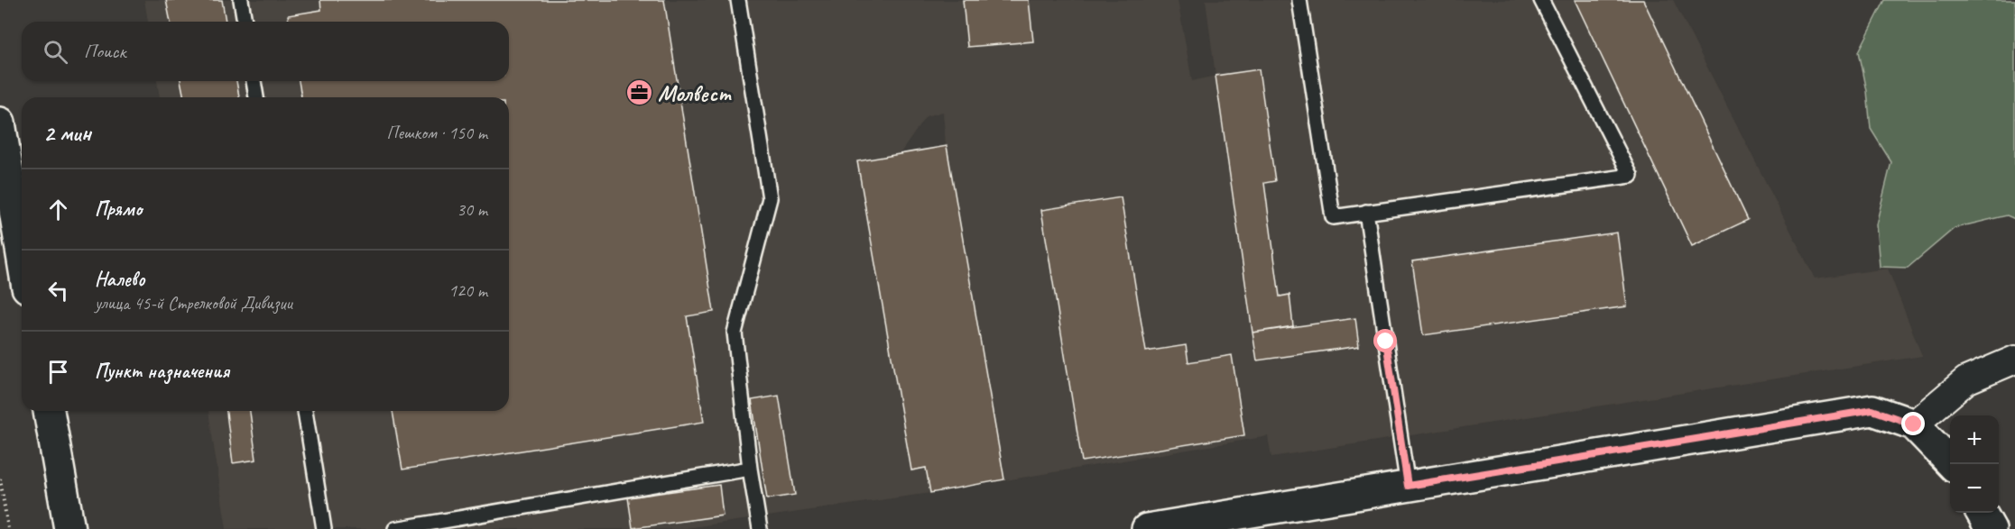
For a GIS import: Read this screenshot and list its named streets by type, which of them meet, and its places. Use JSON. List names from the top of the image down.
{
  "places": {
    "office": ["Молвест"]
  },
  "page": {
    "search": "Поиск",
    "heading": ["2 мин", "Пешком · 150 m"],
    "list": [
      ["Прямо", "30 m"],
      ["Налево", "улица 45-й Стрелковой Дивизии", "120 m"],
      "Пункт назначения"
    ],
    "map_buttons": ["+", "−"]
  }
}
